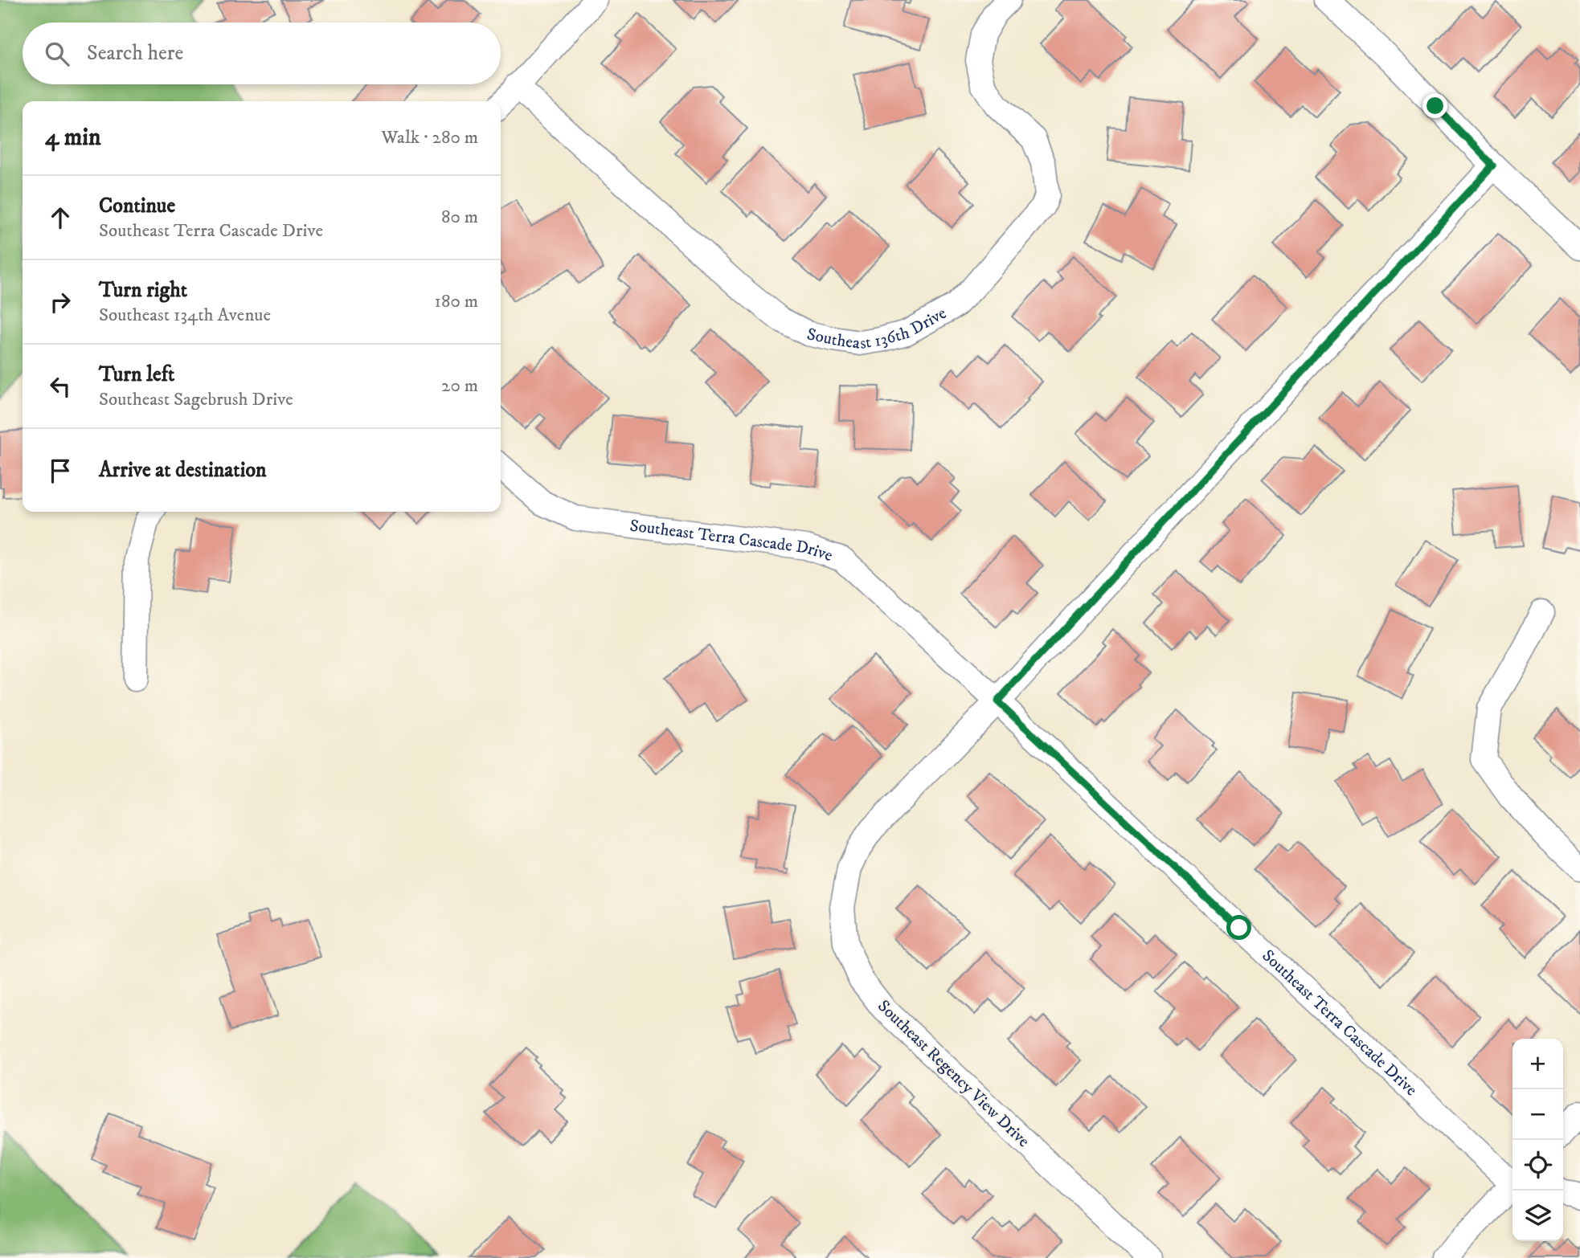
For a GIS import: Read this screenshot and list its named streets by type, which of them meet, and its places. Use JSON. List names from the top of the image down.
{
  "streets": {
    "street": ["Southeast 136th Drive", "Southeast Terra Cascade Drive", "Southeast Regency View Drive"]
  },
  "crossings": [
    ["Southeast Terra Cascade Drive", "Southeast Regency View Drive"]
  ],
  "page": {
    "search": "Search here",
    "heading": ["4 min", "Walk · 280 m"],
    "list": [
      ["Continue", "Southeast Terra Cascade Drive", "80 m"],
      ["Turn right", "Southeast 134th Avenue", "180 m"],
      ["Turn left", "Southeast Sagebrush Drive", "20 m"],
      "Arrive at destination"
    ],
    "map_buttons": ["+", "−"]
  }
}
